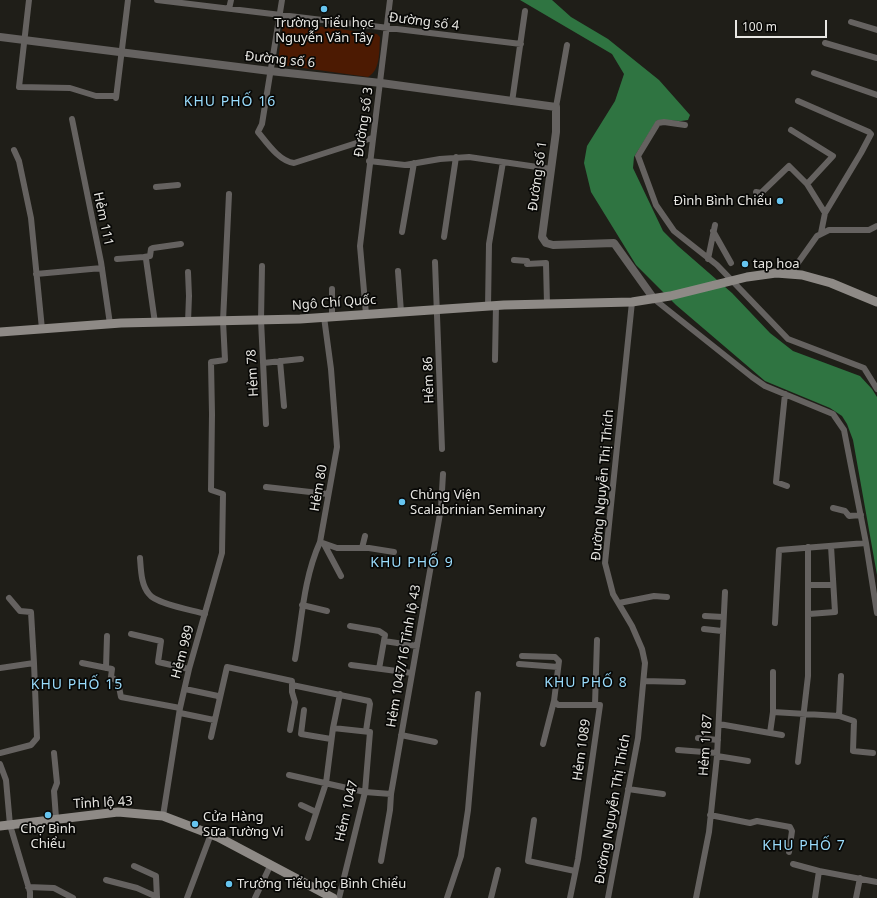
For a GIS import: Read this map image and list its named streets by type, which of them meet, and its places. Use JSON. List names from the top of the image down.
{
  "streets": {
    "main road": ["Ngô Chí Quốc", "Tỉnh lộ 43"],
    "street": [
      "Đường số 4",
      "Đường số 6",
      "Đường số 3",
      "Đường số 1",
      "Hẻm 111",
      "Hẻm 78",
      "Hẻm 86",
      "Đường Nguyễn Thị Thích",
      "Hẻm 80",
      "Hẻm 989",
      "Hẻm 1047/16 Tỉnh lộ 43",
      "Hẻm 1187",
      "Hẻm 1089",
      "Hẻm 1047"
    ]
  },
  "crossings": [
    ["Đường số 4", "Đường số 3"],
    ["Đường số 6", "Đường số 3"],
    ["Đường số 6", "Đường số 1"],
    ["Đường số 3", "Ngô Chí Quốc"],
    ["Đường số 1", "Ngô Chí Quốc"],
    ["Hẻm 111", "Ngô Chí Quốc"],
    ["Ngô Chí Quốc", "Hẻm 78"],
    ["Ngô Chí Quốc", "Hẻm 86"],
    ["Ngô Chí Quốc", "Đường Nguyễn Thị Thích"],
    ["Ngô Chí Quốc", "Hẻm 80"],
    ["Ngô Chí Quốc", "Hẻm 989"],
    ["Hẻm 989", "Tỉnh lộ 43"]
  ],
  "districts": [
    "KHU PHỐ 16",
    "KHU PHỐ 9",
    "KHU PHỐ 8",
    "KHU PHỐ 15",
    "KHU PHỐ 7"
  ],
  "places": [
    "Trường Tiểu học Nguyễn Văn Tây",
    "Đình Bình Chiểu",
    "tap hoa",
    "Chủng Viện Scalabrinian Seminary",
    "Chợ Bình Chiểu",
    "Cửa Hàng Sữa Tường Vi",
    "Trường Tiểu học Bình Chiểu"
  ],
  "scale_bar": "100 m"
}
